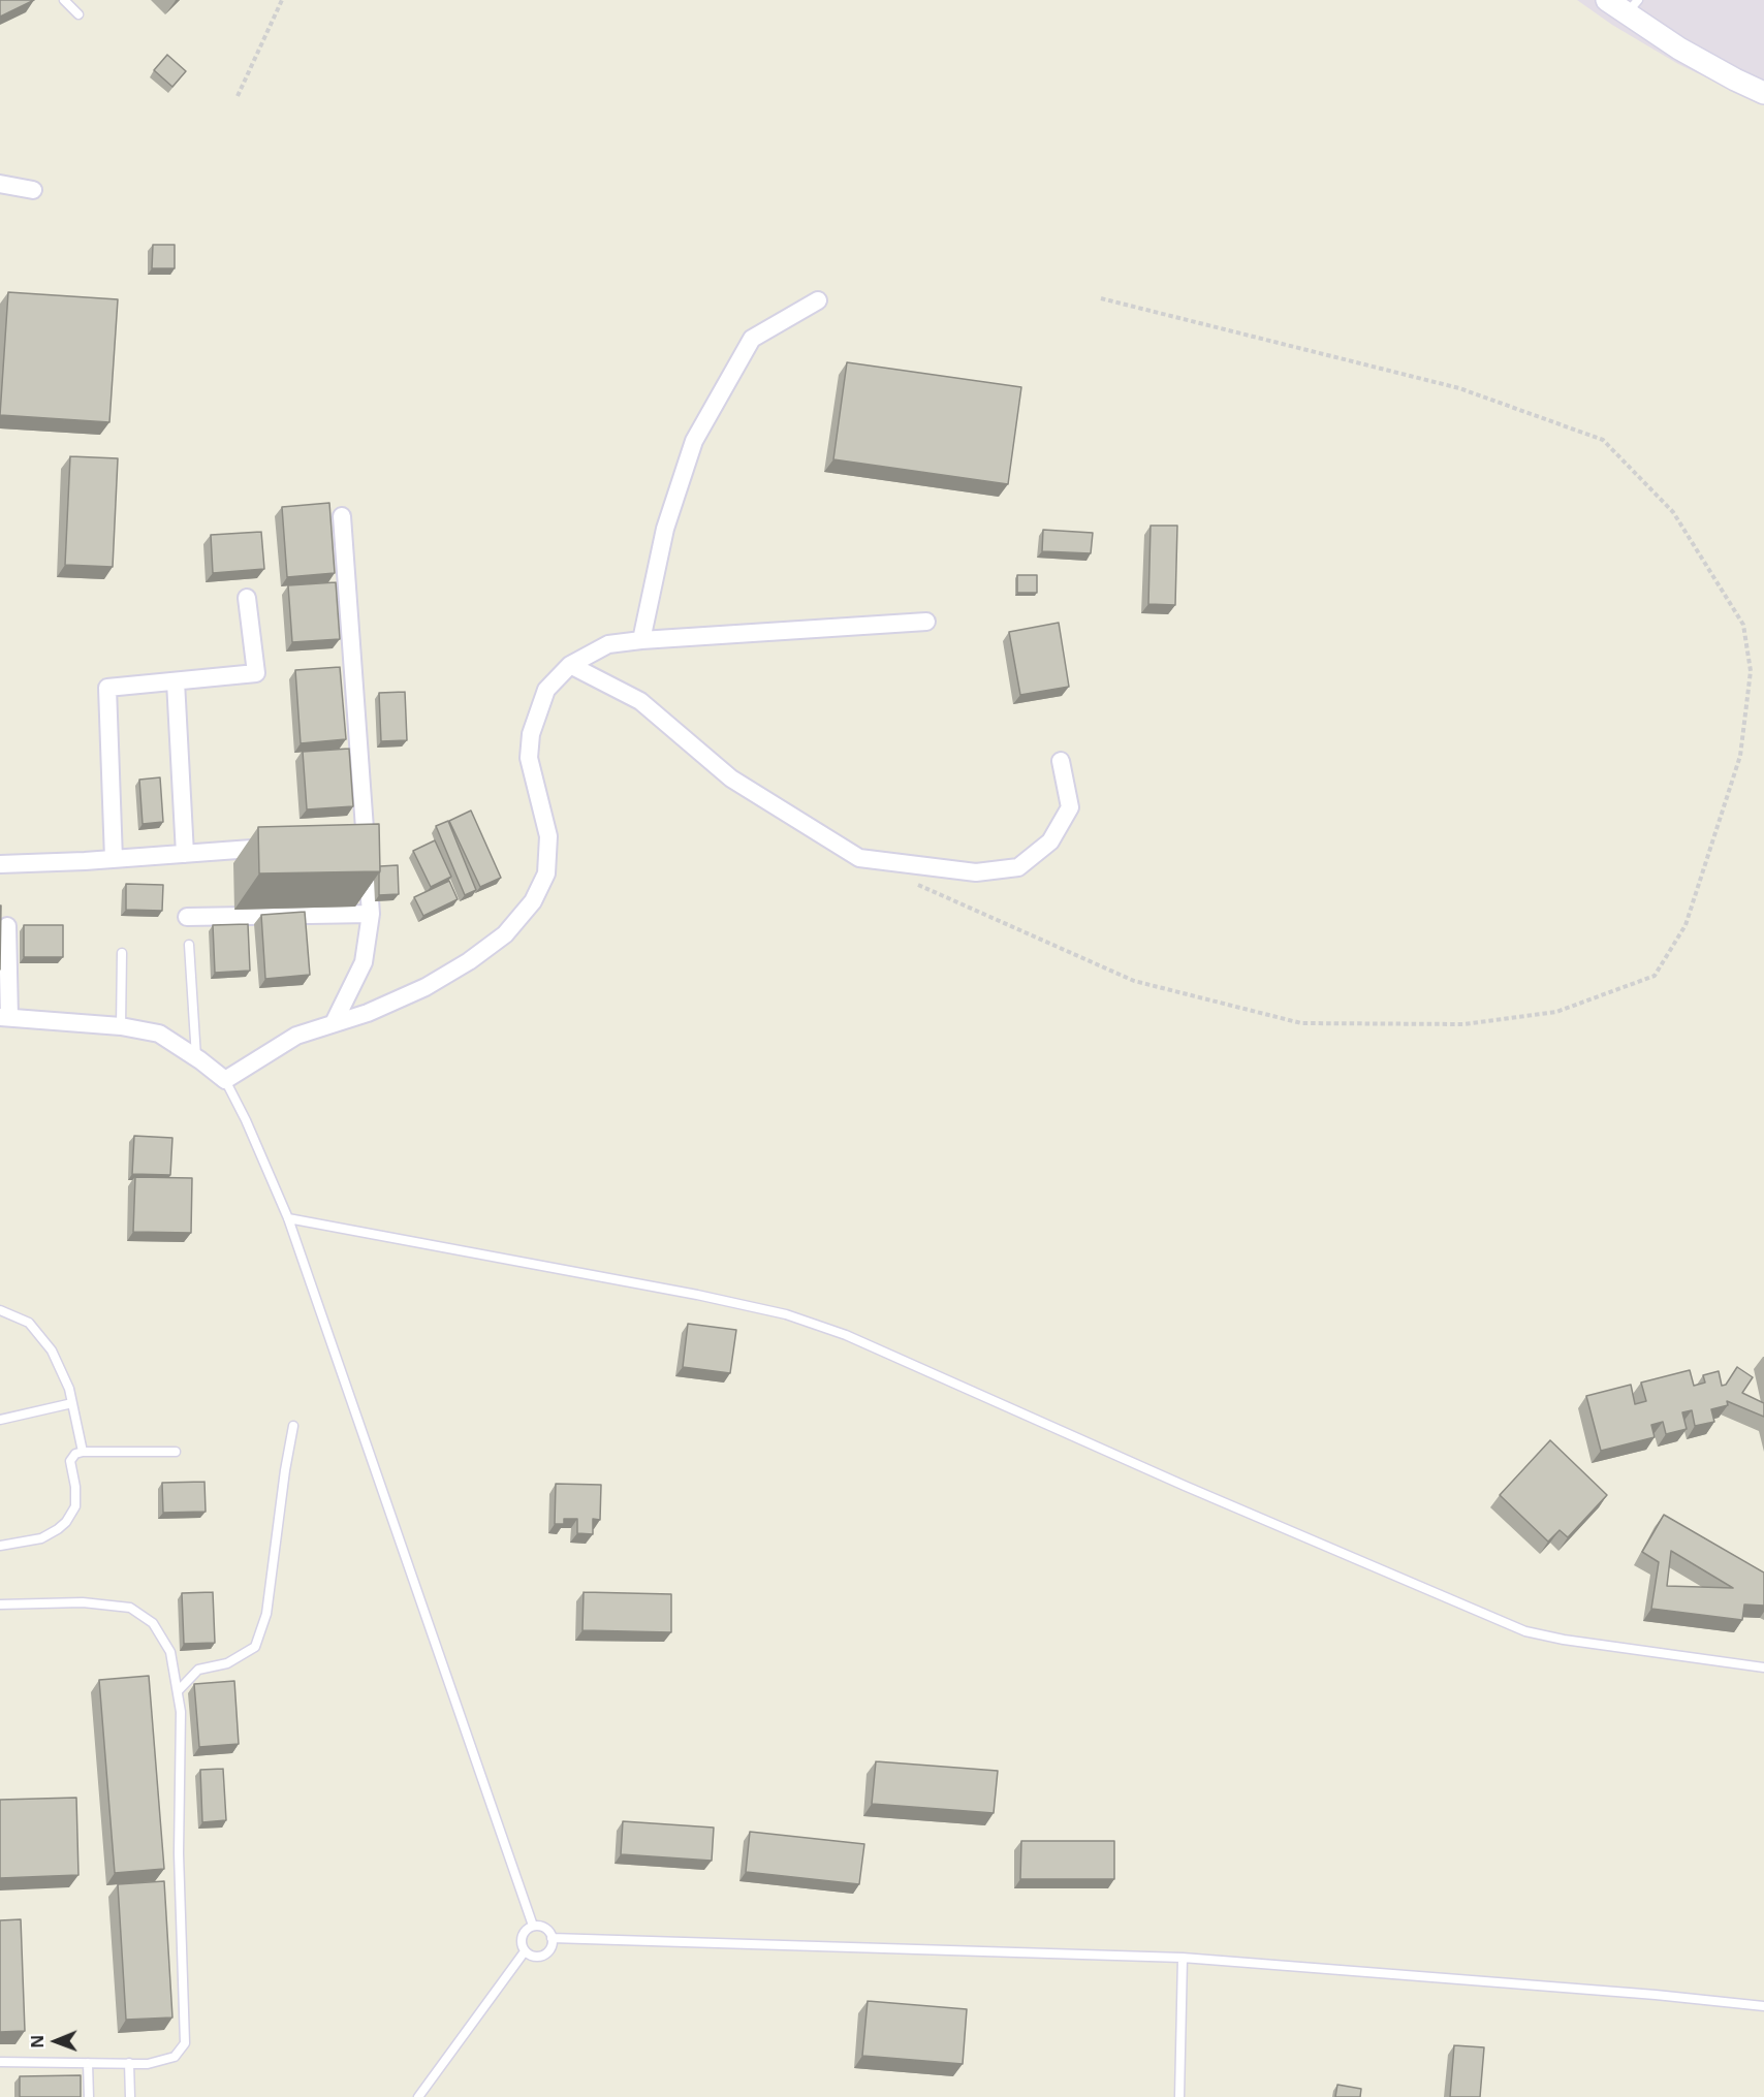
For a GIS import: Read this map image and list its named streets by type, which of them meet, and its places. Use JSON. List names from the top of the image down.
{
  "north": "left"
}
